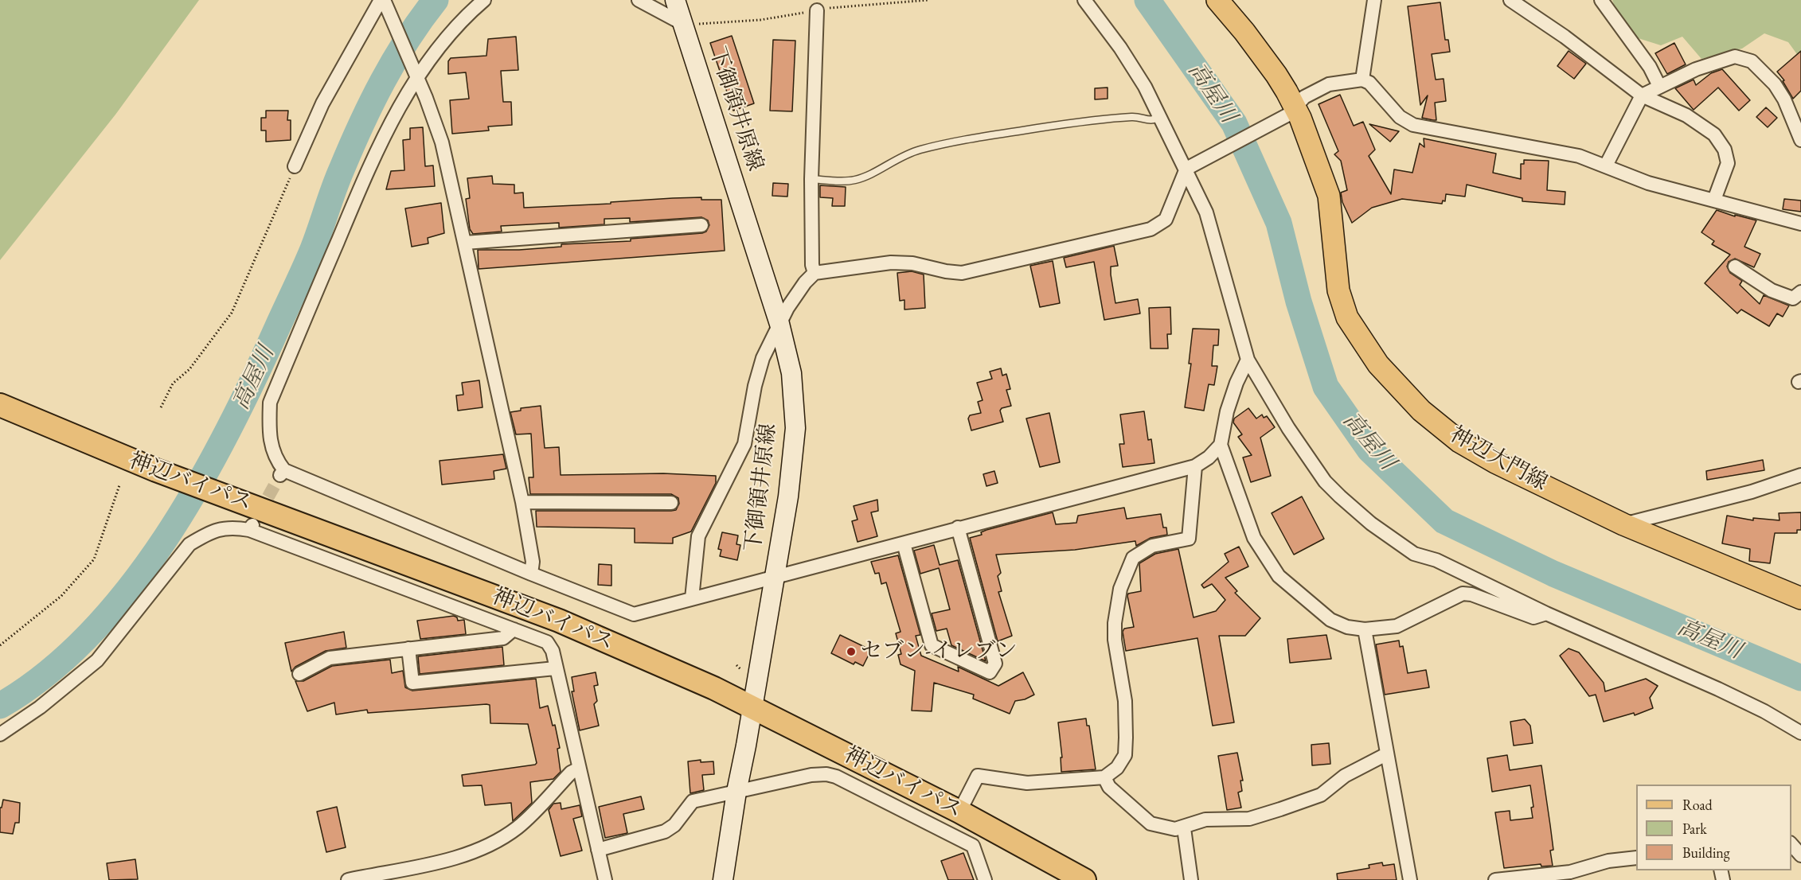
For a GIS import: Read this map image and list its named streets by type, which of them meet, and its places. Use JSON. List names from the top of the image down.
{
  "streets": {
    "highway": ["神辺バイパス"],
    "main road": ["下御領井原線", "神辺大門線"]
  },
  "crossings": [
    ["下御領井原線", "神辺バイパス"]
  ],
  "water": ["高屋川"],
  "places": ["セブン-イレブン"],
  "legend": ["Road", "Park", "Building"]
}
